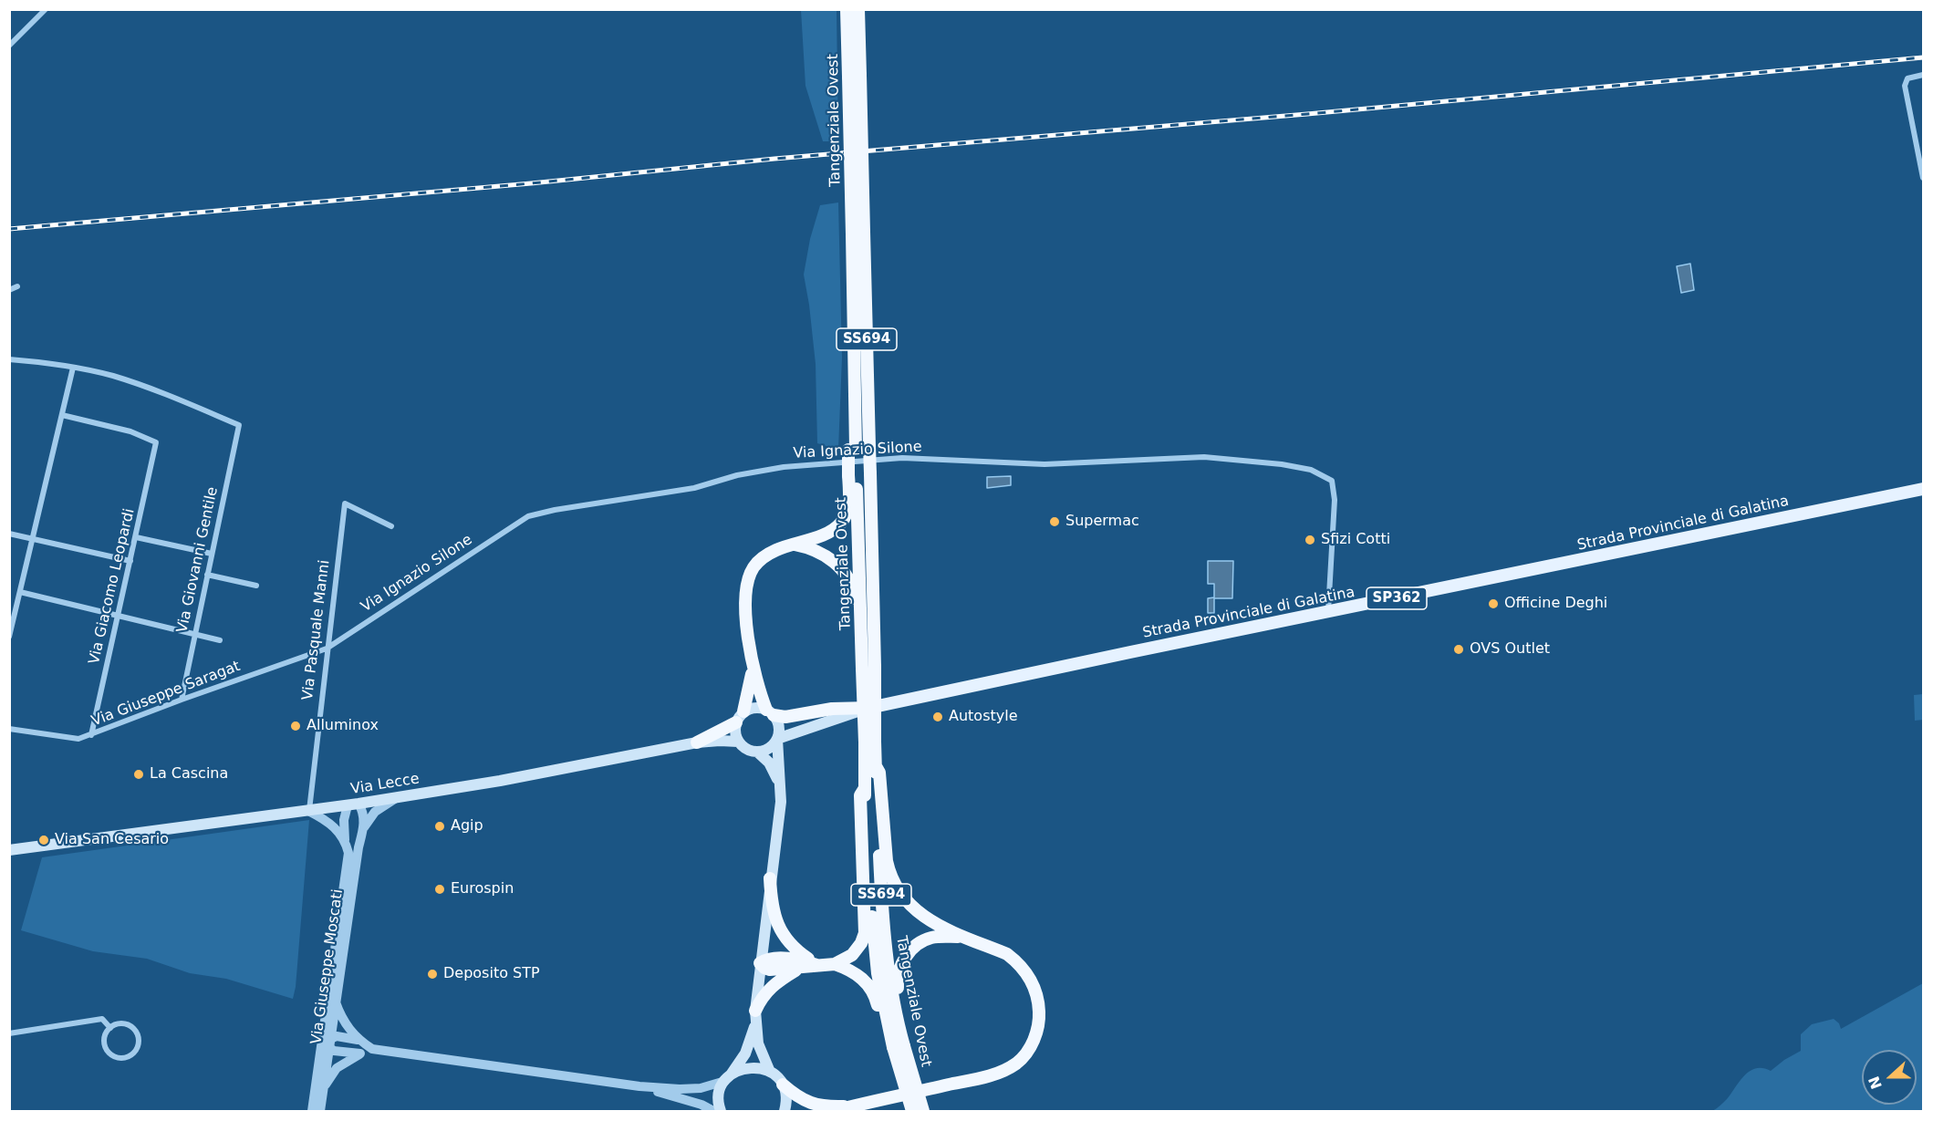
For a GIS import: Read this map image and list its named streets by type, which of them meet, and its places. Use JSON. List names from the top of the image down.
{
  "streets": {
    "highway": ["Tangenziale Ovest", "SS694"],
    "main road": ["Strada Provinciale di Galatina", "SP362", "Via Lecce"],
    "street": [
      "Via Ignazio Silone",
      "Via Giovanni Gentile",
      "Via Giacomo Leopardi",
      "Via Pasquale Manni",
      "Via Giuseppe Saragat",
      "Via Giuseppe Moscati"
    ]
  },
  "crossings": [
    ["Via Ignazio Silone", "Strada Provinciale di Galatina"],
    ["Via Ignazio Silone", "Via Pasquale Manni"],
    ["Via Ignazio Silone", "Via Giuseppe Saragat"],
    ["Via Giovanni Gentile", "Via Giuseppe Saragat"],
    ["Via Giacomo Leopardi", "Via Giuseppe Saragat"],
    ["Via Pasquale Manni", "Via Giuseppe Saragat"],
    ["Via Pasquale Manni", "Via Lecce"],
    ["Via Lecce", "Via Giuseppe Moscati"]
  ],
  "places": [
    "Supermac",
    "Sfizi Cotti",
    "Officine Deghi",
    "OVS Outlet",
    "Autostyle",
    "Alluminox",
    "La Cascina",
    "Agip",
    "Via San Cesario",
    "Eurospin",
    "Deposito STP"
  ],
  "north": "left"
}
